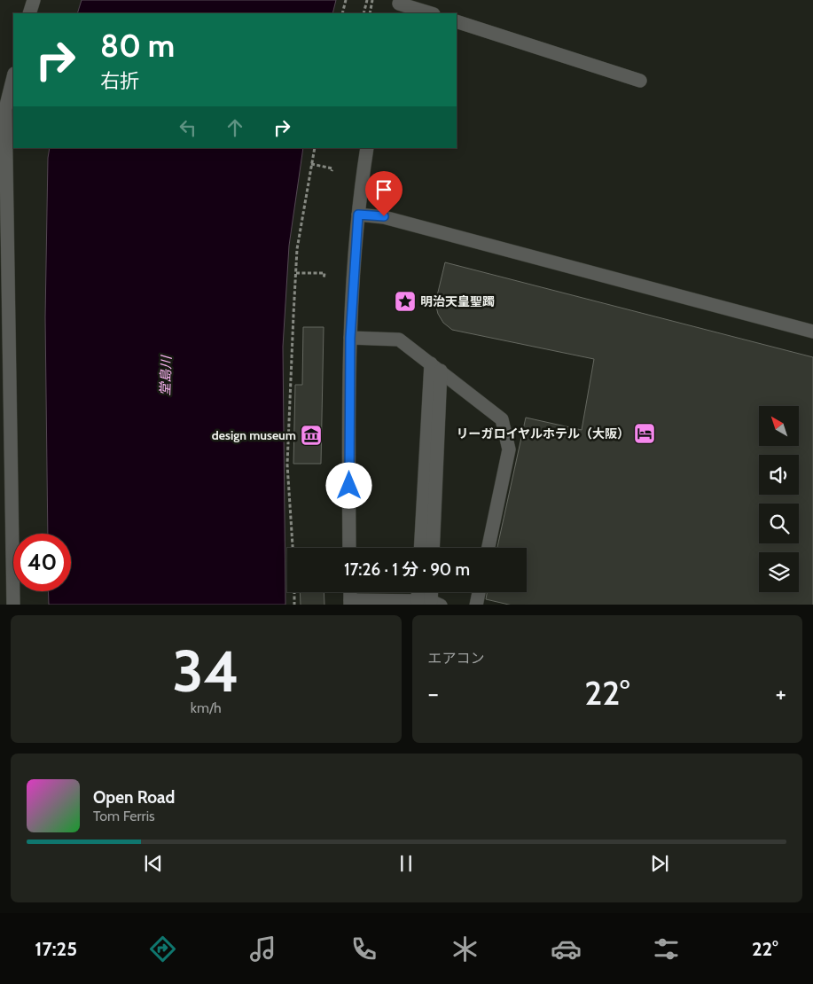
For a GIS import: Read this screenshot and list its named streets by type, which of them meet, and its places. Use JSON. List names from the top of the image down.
{
  "water": ["堂島川"],
  "places": {
    "place": ["明治天皇聖躅"],
    "hotel": ["リーガロイヤルホテル（大阪）"],
    "museum": ["design museum"]
  },
  "north": "top left",
  "page": {
    "turn": ["80 m", "右折"],
    "limit": "40",
    "trip": "17:26 · 1 分 · 90 m",
    "tile": [
      ["34", "km/h"],
      "エアコン"
    ],
    "heat": ["−", "22°", "+"],
    "song": ["Open Road", "Tom Ferris"],
    "tabs": ["17:25", "22°"]
  }
}
